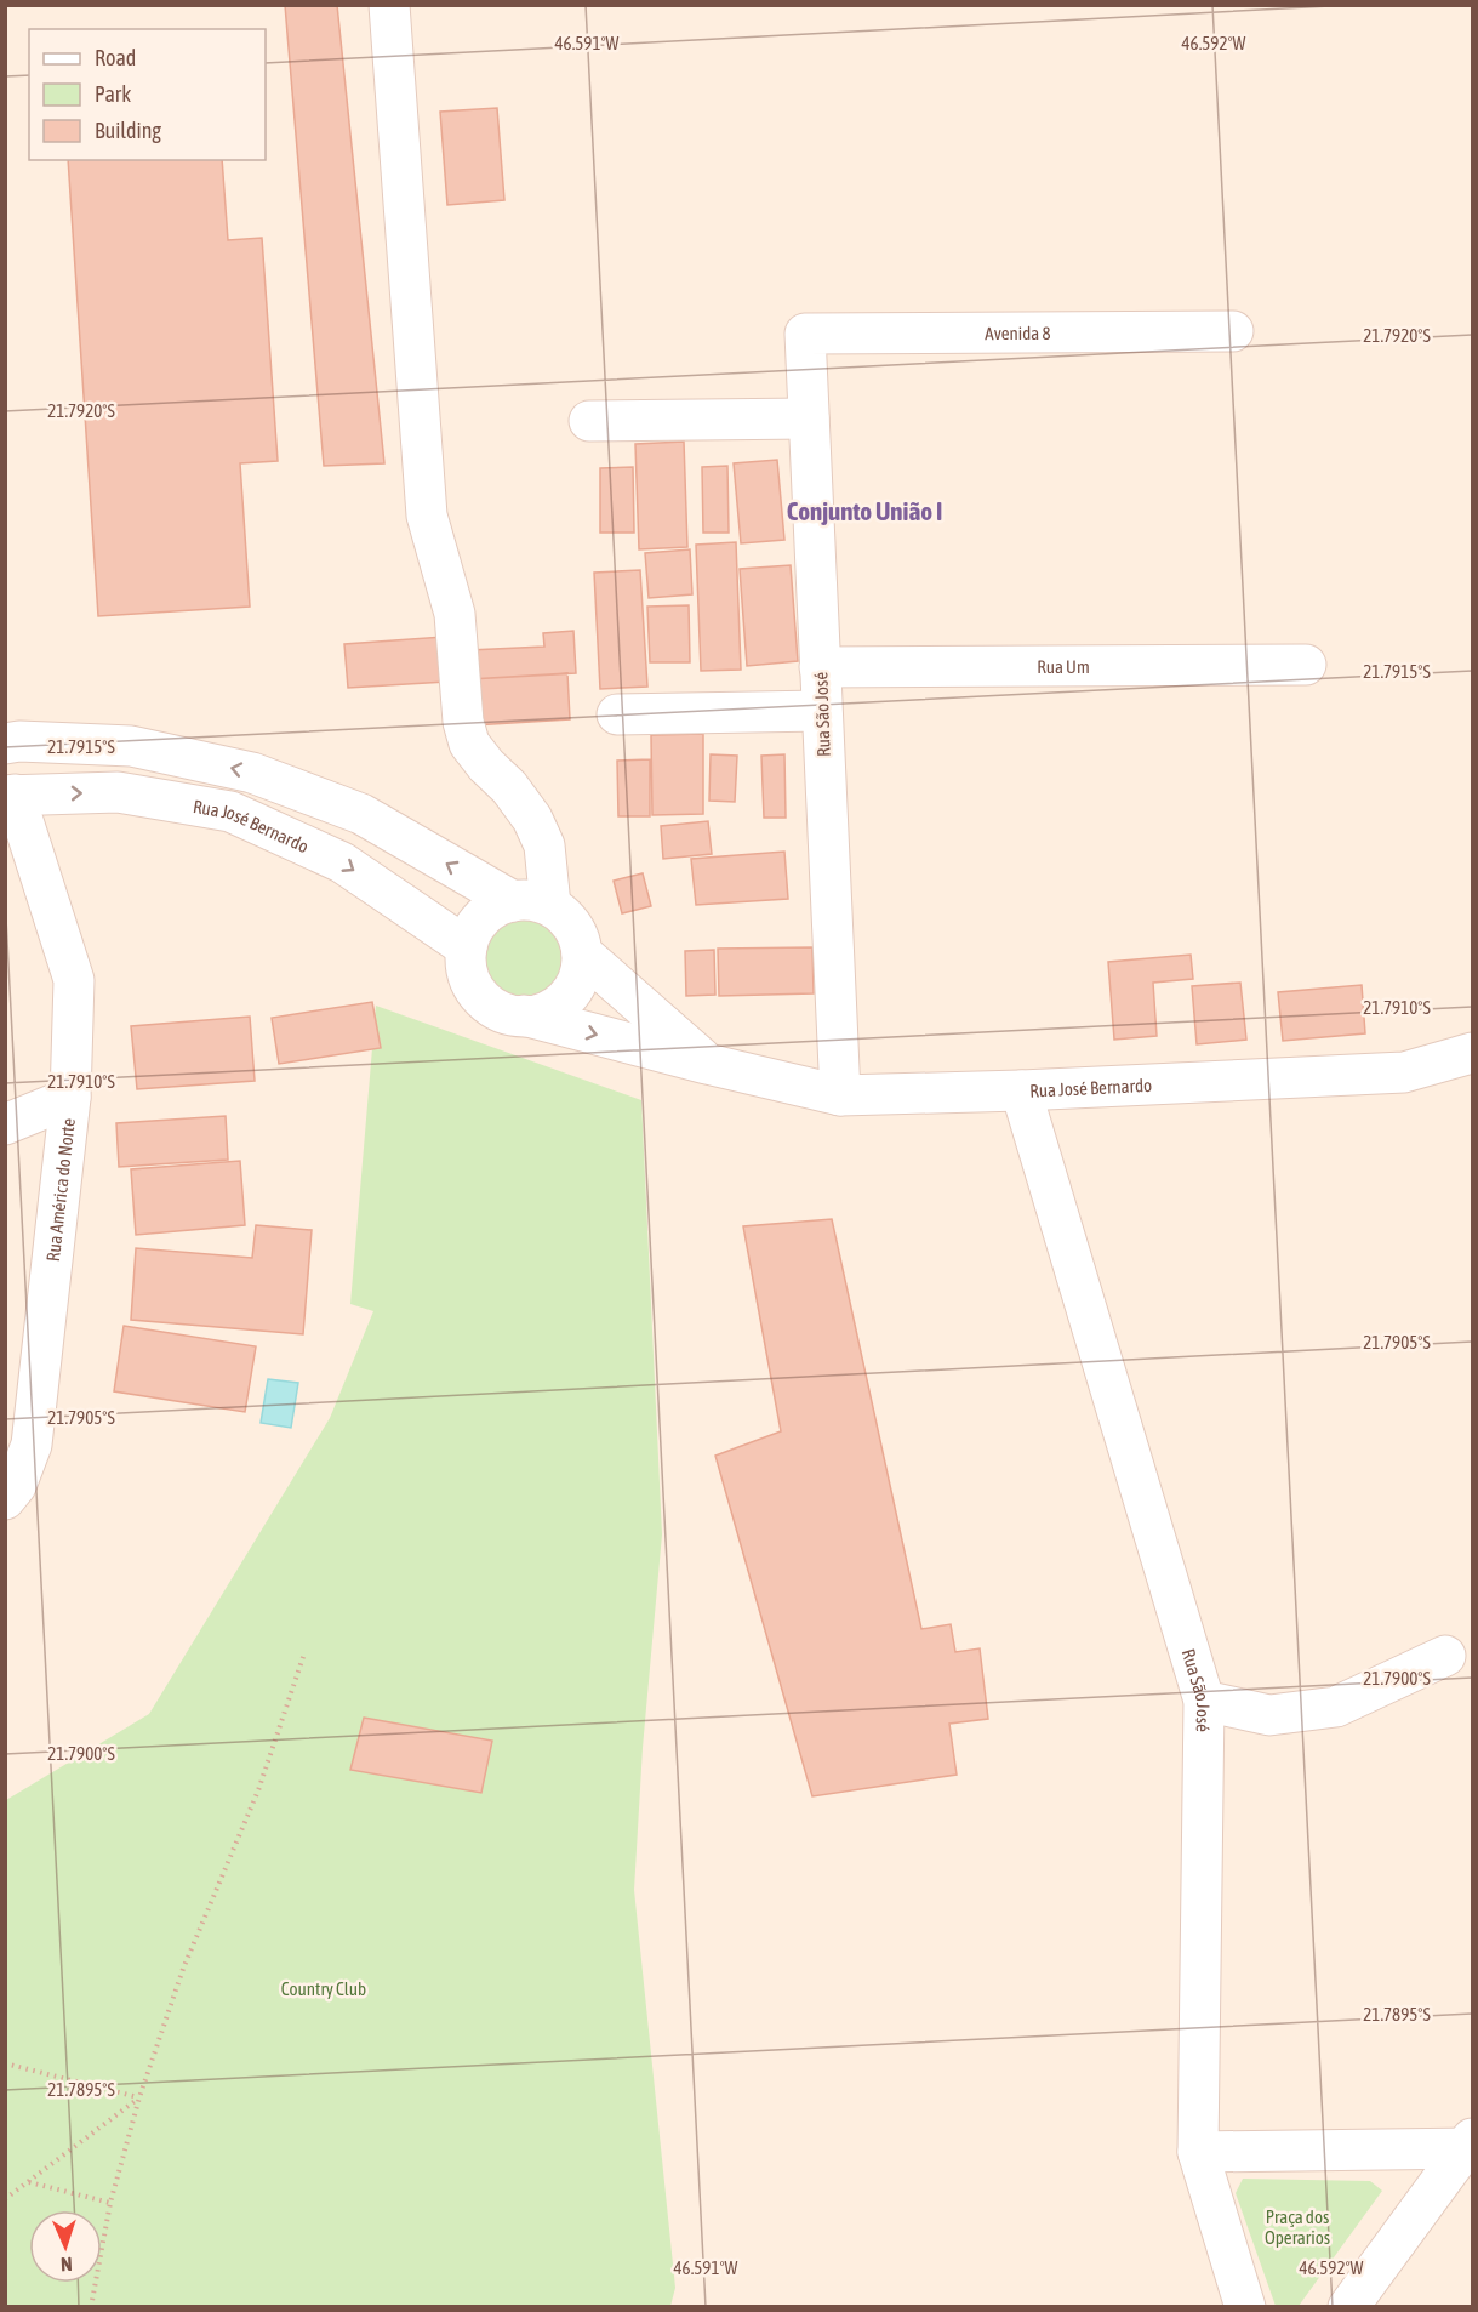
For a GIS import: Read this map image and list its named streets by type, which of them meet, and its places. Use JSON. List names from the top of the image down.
{
  "streets": {
    "street": [
      "Avenida 8",
      "Rua Um",
      "Rua São José",
      "Rua José Bernardo",
      "Rua América do Norte"
    ]
  },
  "crossings": [
    ["Avenida 8", "Rua São José"],
    ["Rua Um", "Rua São José"],
    ["Rua São José", "Rua José Bernardo"],
    ["Rua José Bernardo", "Rua América do Norte"]
  ],
  "districts": ["Conjunto União I"],
  "parks": ["Country Club", "Praça dos Operarios"],
  "legend": ["Road", "Park", "Building"],
  "north": "bottom",
  "coordinates": [
    "46.591°W",
    "46.592°W",
    "21.7920°S",
    "21.7915°S",
    "21.7910°S",
    "21.7905°S",
    "21.7900°S",
    "21.7895°S"
  ]
}
